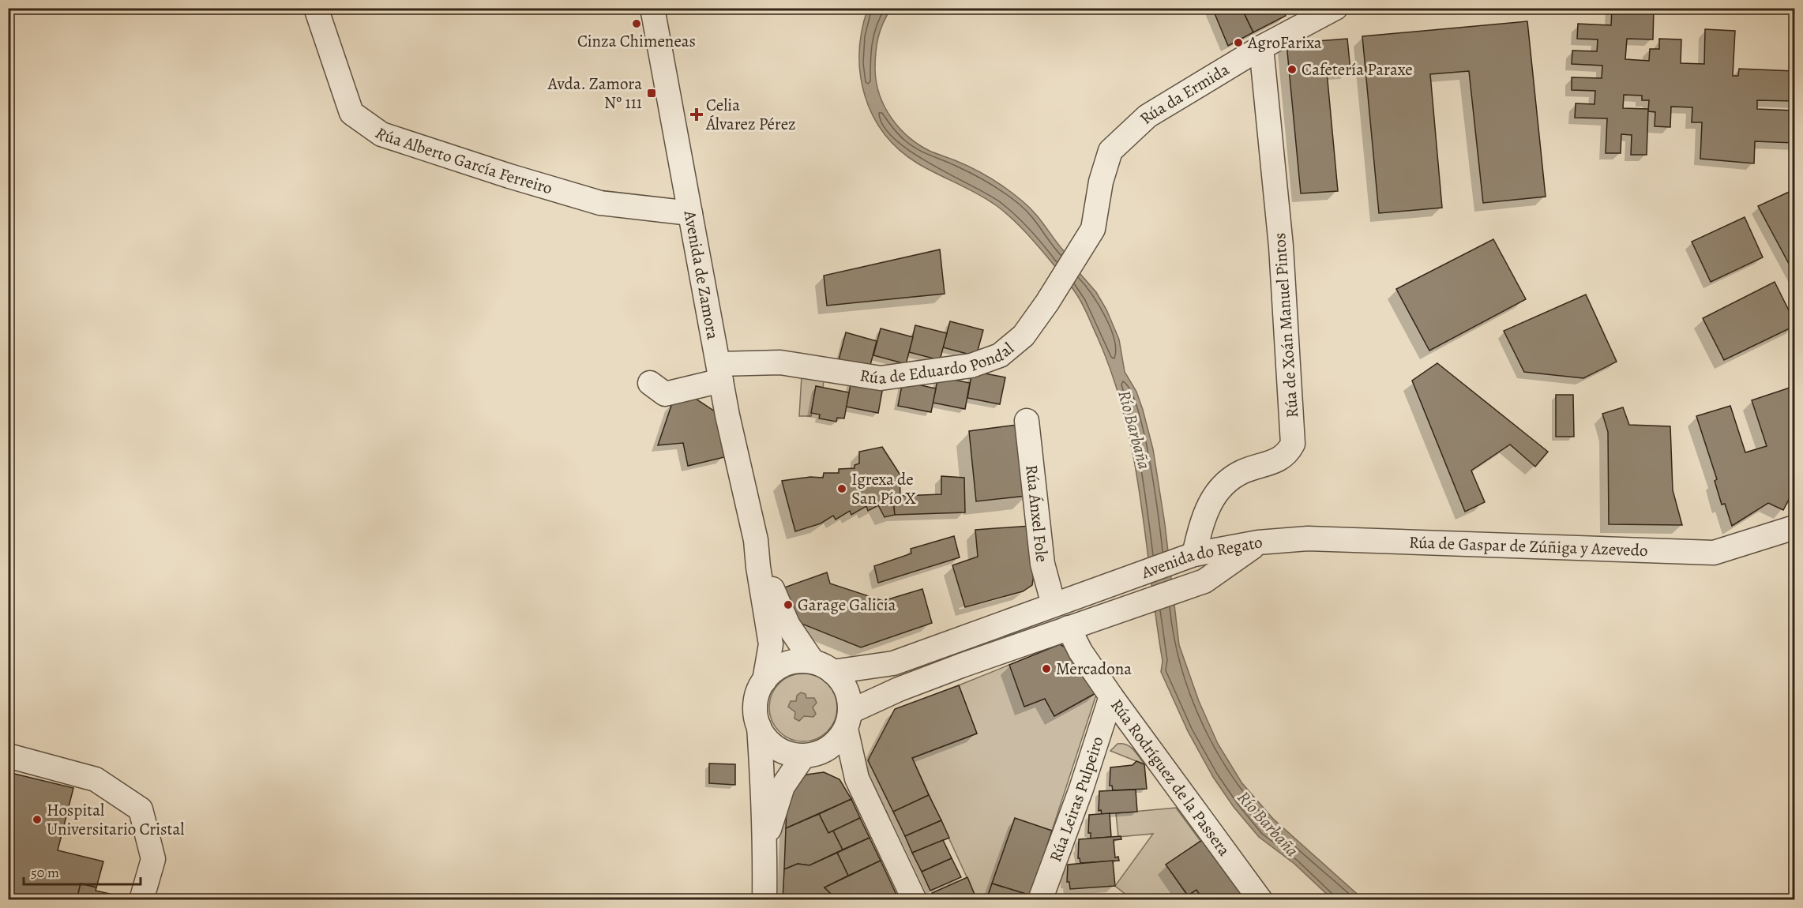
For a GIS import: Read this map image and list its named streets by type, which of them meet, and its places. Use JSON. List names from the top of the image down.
{
  "streets": {
    "street": [
      "Rúa da Ermida",
      "Rúa Alberto García Ferreiro",
      "Avenida de Zamora",
      "Rúa de Xoán Manuel Pintos",
      "Rúa de Eduardo Pondal",
      "Rúa Ánxel Fole",
      "Rúa de Gaspar de Zúñiga y Azevedo",
      "Avenida do Regato",
      "Rúa Rodríguez de la Passera",
      "Rúa Leiras Pulpeiro"
    ]
  },
  "crossings": [
    ["Rúa da Ermida", "Rúa de Xoán Manuel Pintos"],
    ["Rúa da Ermida", "Rúa de Eduardo Pondal"],
    ["Rúa Alberto García Ferreiro", "Avenida de Zamora"],
    ["Avenida de Zamora", "Rúa de Eduardo Pondal"],
    ["Avenida de Zamora", "Avenida do Regato"],
    ["Rúa de Xoán Manuel Pintos", "Avenida do Regato"],
    ["Rúa Ánxel Fole", "Avenida do Regato"],
    ["Rúa de Gaspar de Zúñiga y Azevedo", "Avenida do Regato"],
    ["Avenida do Regato", "Rúa Rodríguez de la Passera"],
    ["Rúa Rodríguez de la Passera", "Rúa Leiras Pulpeiro"]
  ],
  "water": ["Río Barbaña"],
  "places": {
    "other": [
      "Cinza Chimeneas",
      "AgroFarixa",
      "Cafetería Paraxe",
      "Igrexa de San Pío X",
      "Garage Galicia",
      "Mercadona",
      "Hospital Universitario Cristal"
    ],
    "transit": ["Avda. Zamora Nº 111"],
    "health": ["Celia Álvarez Pérez"]
  },
  "scale_bar": "50 m"
}
